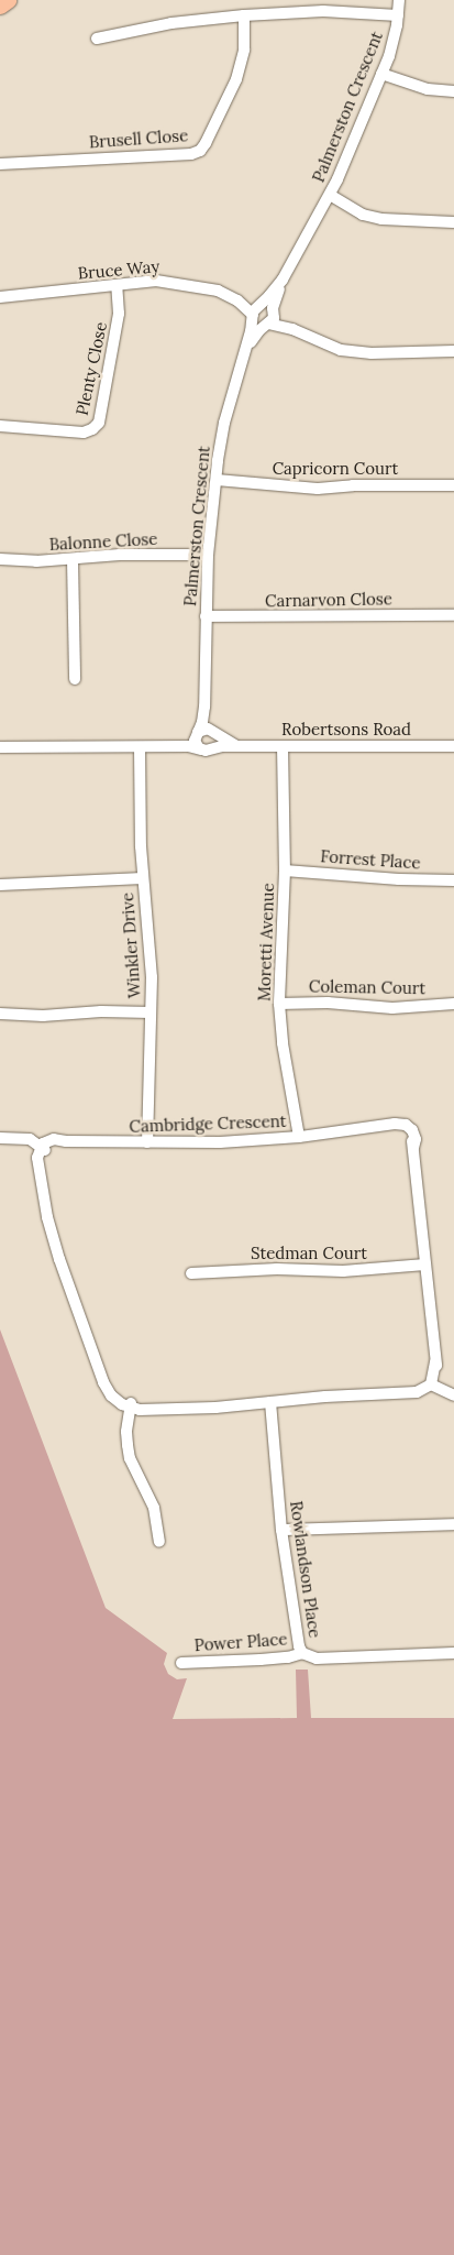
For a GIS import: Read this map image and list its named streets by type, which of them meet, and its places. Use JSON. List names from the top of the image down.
{
  "streets": {
    "street": [
      "Palmerston Crescent",
      "Brusell Close",
      "Bruce Way",
      "Plenty Close",
      "Capricorn Court",
      "Balonne Close",
      "Carnarvon Close",
      "Robertsons Road",
      "Forrest Place",
      "Moretti Avenue",
      "Winkler Drive",
      "Coleman Court",
      "Cambridge Crescent",
      "Stedman Court",
      "Rowlandson Place",
      "Power Place"
    ]
  },
  "crossings": [
    ["Palmerston Crescent", "Bruce Way"],
    ["Palmerston Crescent", "Capricorn Court"],
    ["Palmerston Crescent", "Balonne Close"],
    ["Palmerston Crescent", "Carnarvon Close"],
    ["Palmerston Crescent", "Robertsons Road"],
    ["Bruce Way", "Plenty Close"],
    ["Robertsons Road", "Moretti Avenue"],
    ["Forrest Place", "Moretti Avenue"],
    ["Moretti Avenue", "Coleman Court"],
    ["Moretti Avenue", "Cambridge Crescent"],
    ["Winkler Drive", "Cambridge Crescent"],
    ["Cambridge Crescent", "Stedman Court"],
    ["Rowlandson Place", "Power Place"]
  ]
}
